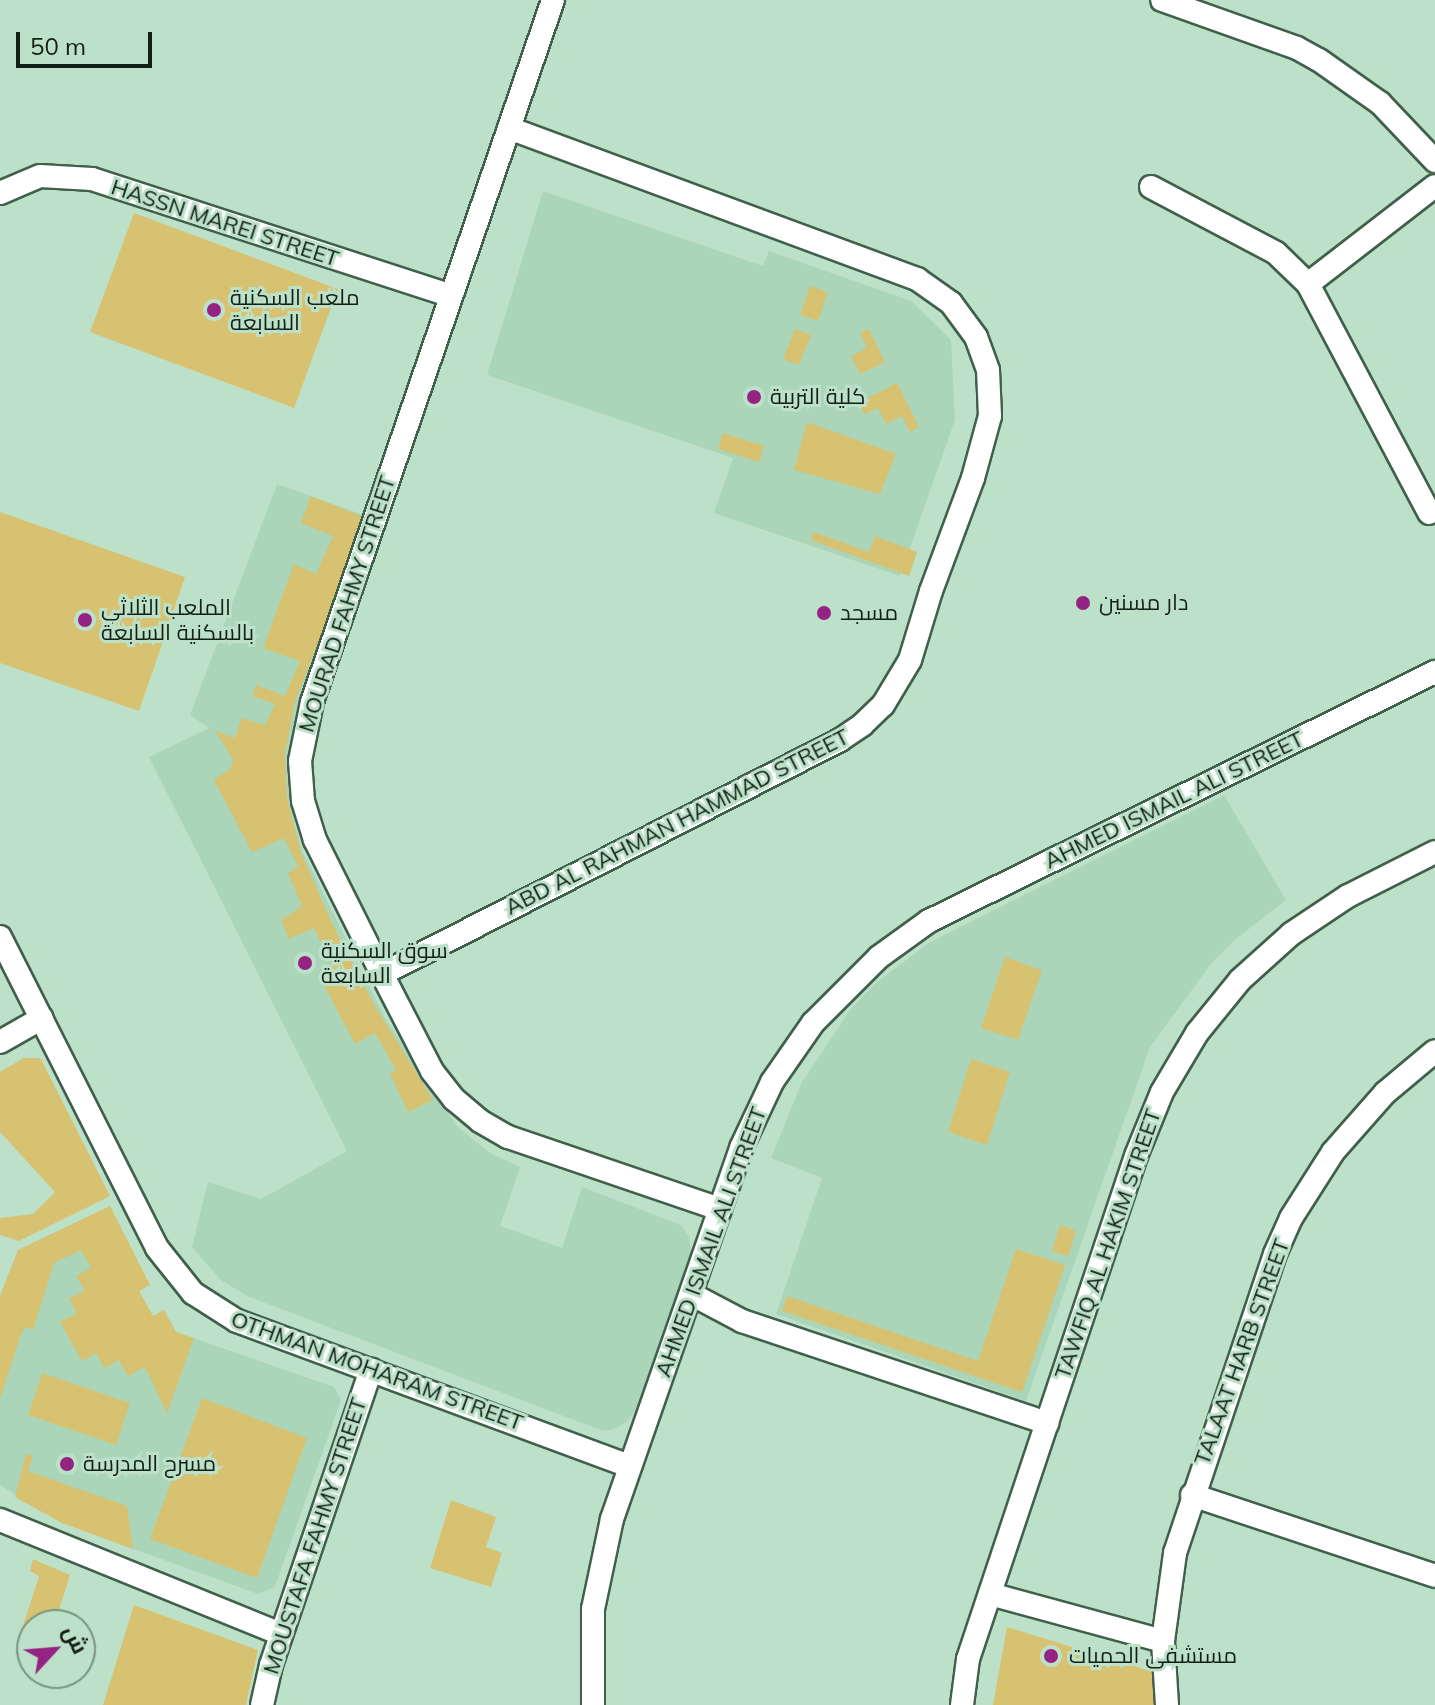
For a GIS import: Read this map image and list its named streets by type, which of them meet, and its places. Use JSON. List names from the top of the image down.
{
  "streets": {
    "street": [
      "HASSN MAREI STREET",
      "MOURAD FAHMY STREET",
      "AHMED ISMAIL ALI STREET",
      "ABD AL RAHMAN HAMMAD STREET",
      "TAWFIQ AL HAKIM STREET",
      "TALAAT HARB STREET",
      "OTHMAN MOHARAM STREET",
      "MOUSTAFA FAHMY STREET"
    ]
  },
  "crossings": [
    ["HASSN MAREI STREET", "MOURAD FAHMY STREET"],
    ["MOURAD FAHMY STREET", "AHMED ISMAIL ALI STREET"],
    ["MOURAD FAHMY STREET", "ABD AL RAHMAN HAMMAD STREET"],
    ["AHMED ISMAIL ALI STREET", "OTHMAN MOHARAM STREET"],
    ["OTHMAN MOHARAM STREET", "MOUSTAFA FAHMY STREET"]
  ],
  "places": [
    "ملعب السكنية السابعة",
    "كلية التربية",
    "دار مسنين",
    "مسجد",
    "الملعب الثلاثي بالسكنية السابعة",
    "سوق السكنية السابعة",
    "مسرح المدرسة",
    "مستشفى الحميات"
  ],
  "scale_bar": "50 m",
  "north": "top right"
}
